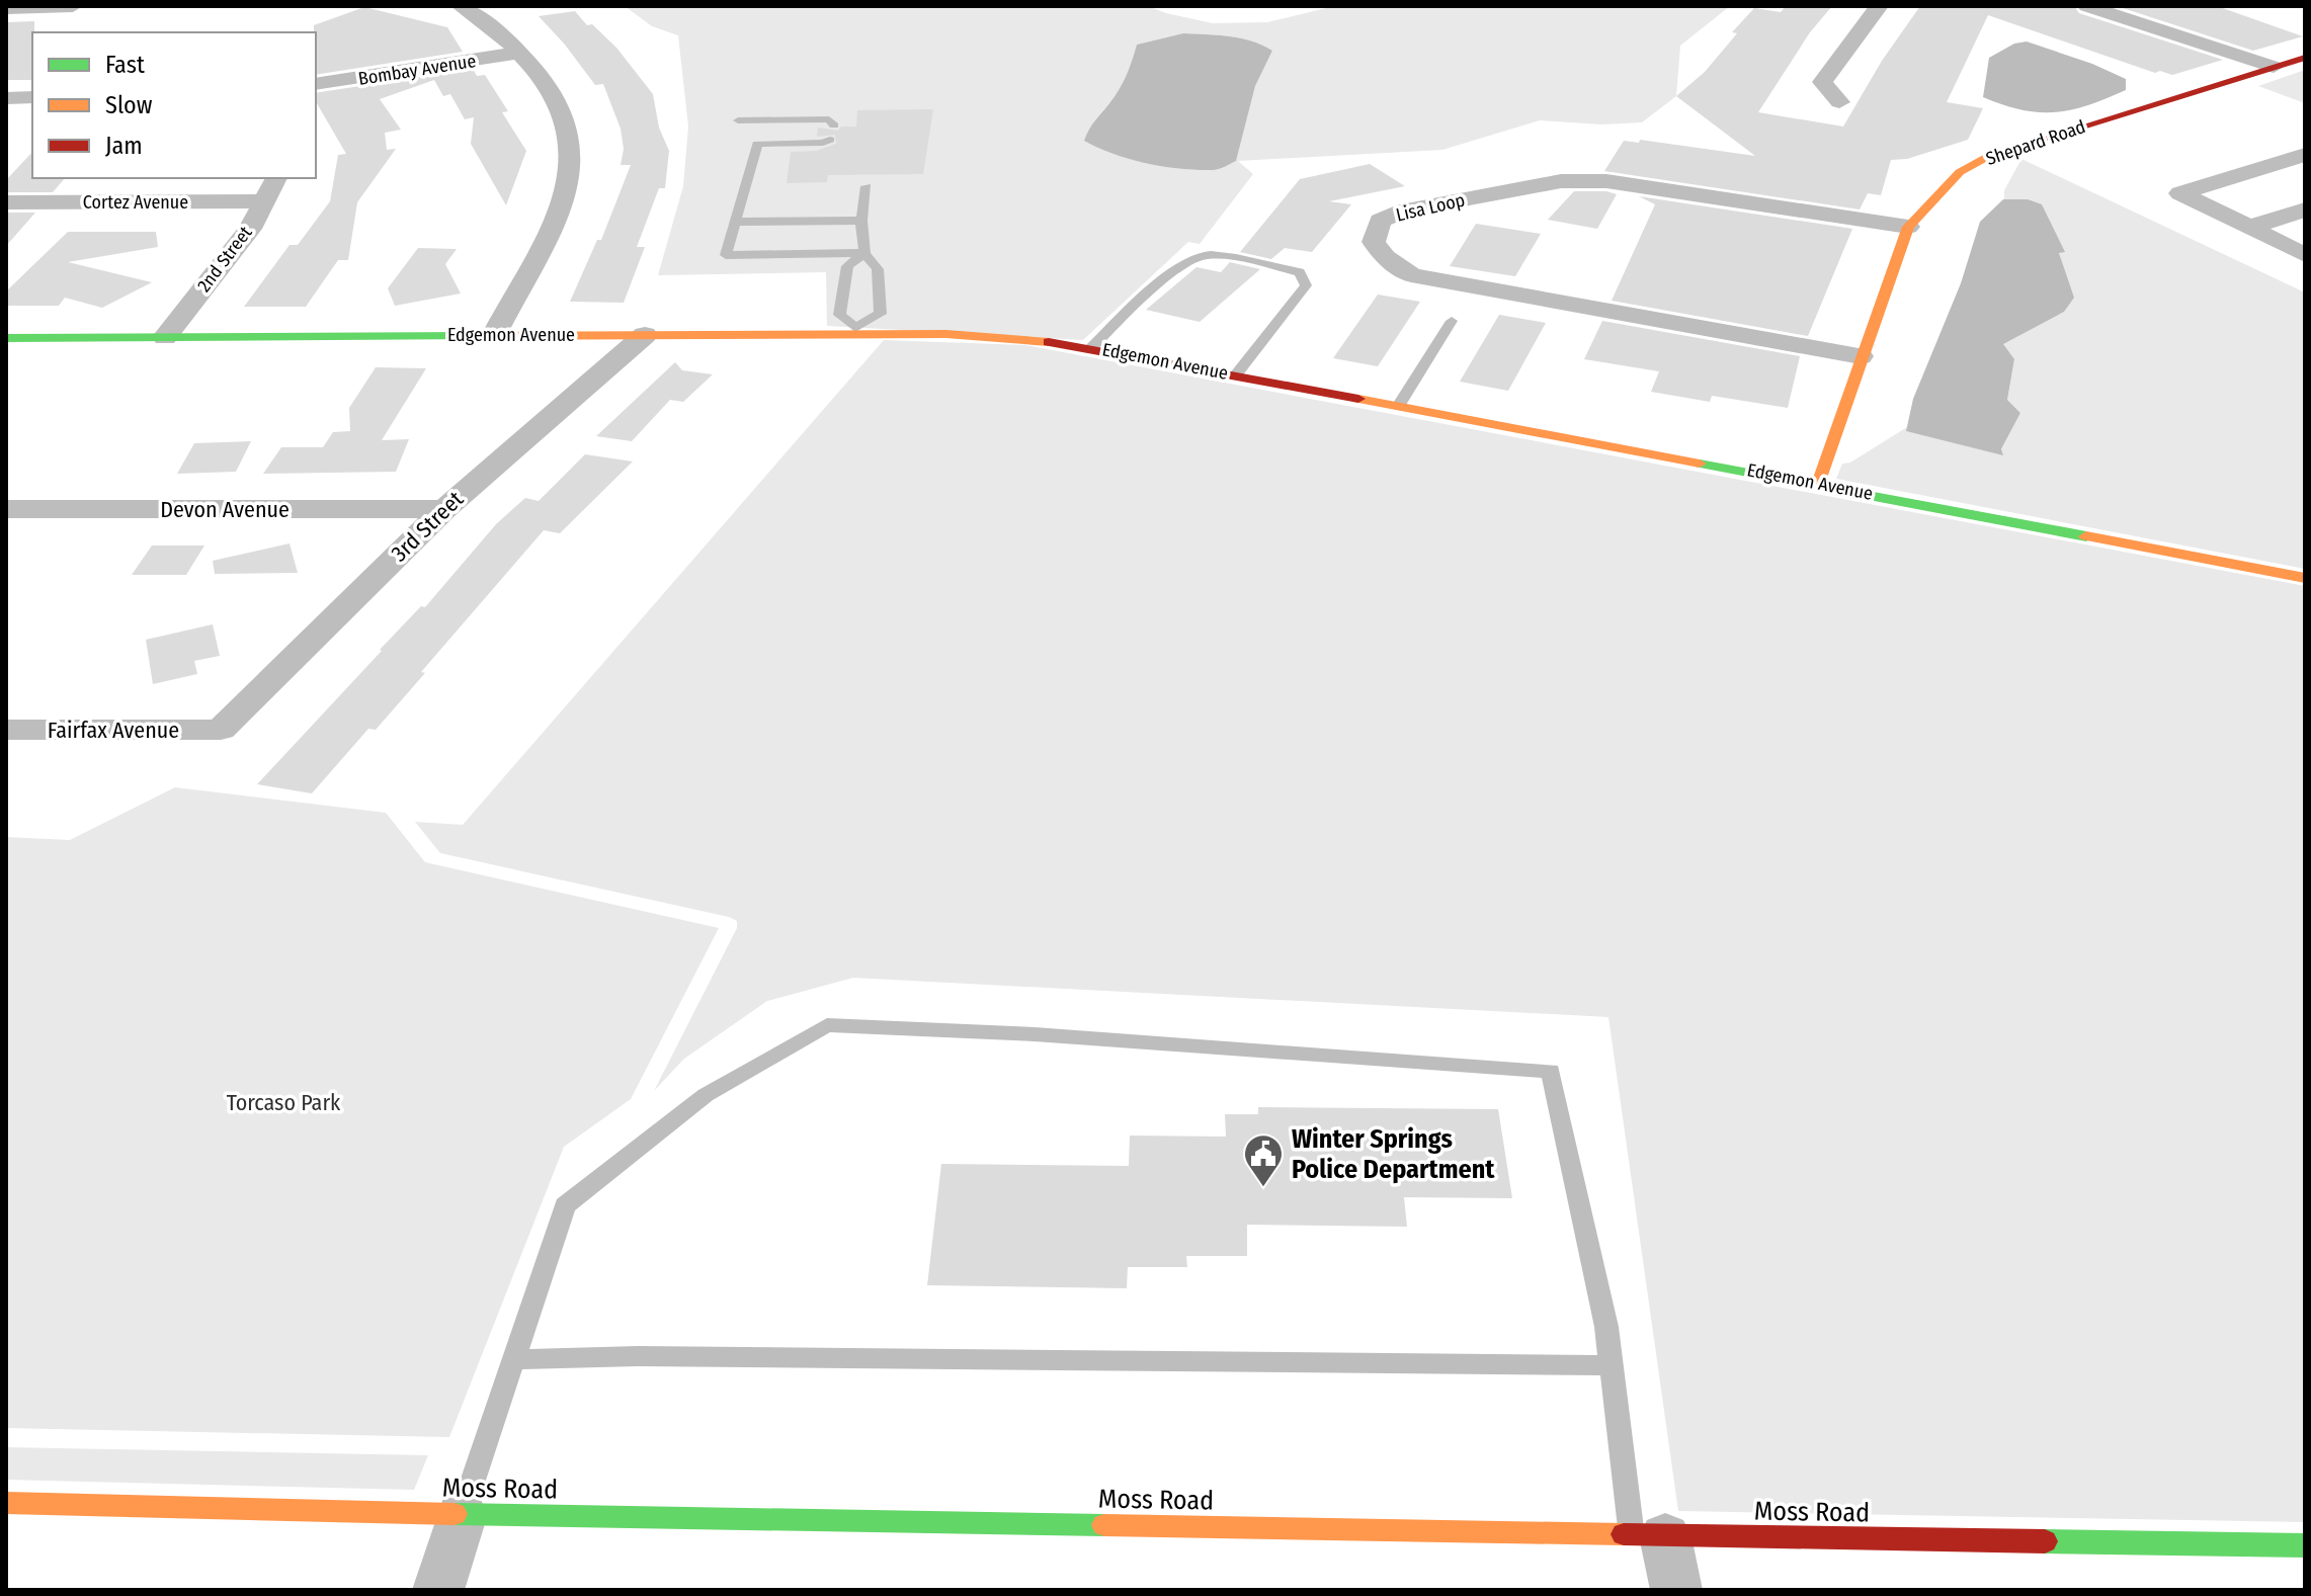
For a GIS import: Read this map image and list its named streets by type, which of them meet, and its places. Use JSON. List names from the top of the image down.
{
  "streets": {
    "street": [
      "Bombay Avenue",
      "Shepard Road",
      "Cortez Avenue",
      "Lisa Loop",
      "2nd Street",
      "Edgemon Avenue",
      "Devon Avenue",
      "3rd Street",
      "Fairfax Avenue",
      "Moss Road"
    ]
  },
  "crossings": [
    ["Shepard Road", "Lisa Loop"],
    ["Shepard Road", "Edgemon Avenue"],
    ["Cortez Avenue", "2nd Street"],
    ["2nd Street", "Edgemon Avenue"],
    ["Edgemon Avenue", "3rd Street"],
    ["Devon Avenue", "3rd Street"],
    ["3rd Street", "Fairfax Avenue"]
  ],
  "parks": ["Torcaso Park"],
  "places": {
    "public building": ["Winter Springs Police Department"]
  },
  "legend": ["Fast", "Slow", "Jam"]
}
